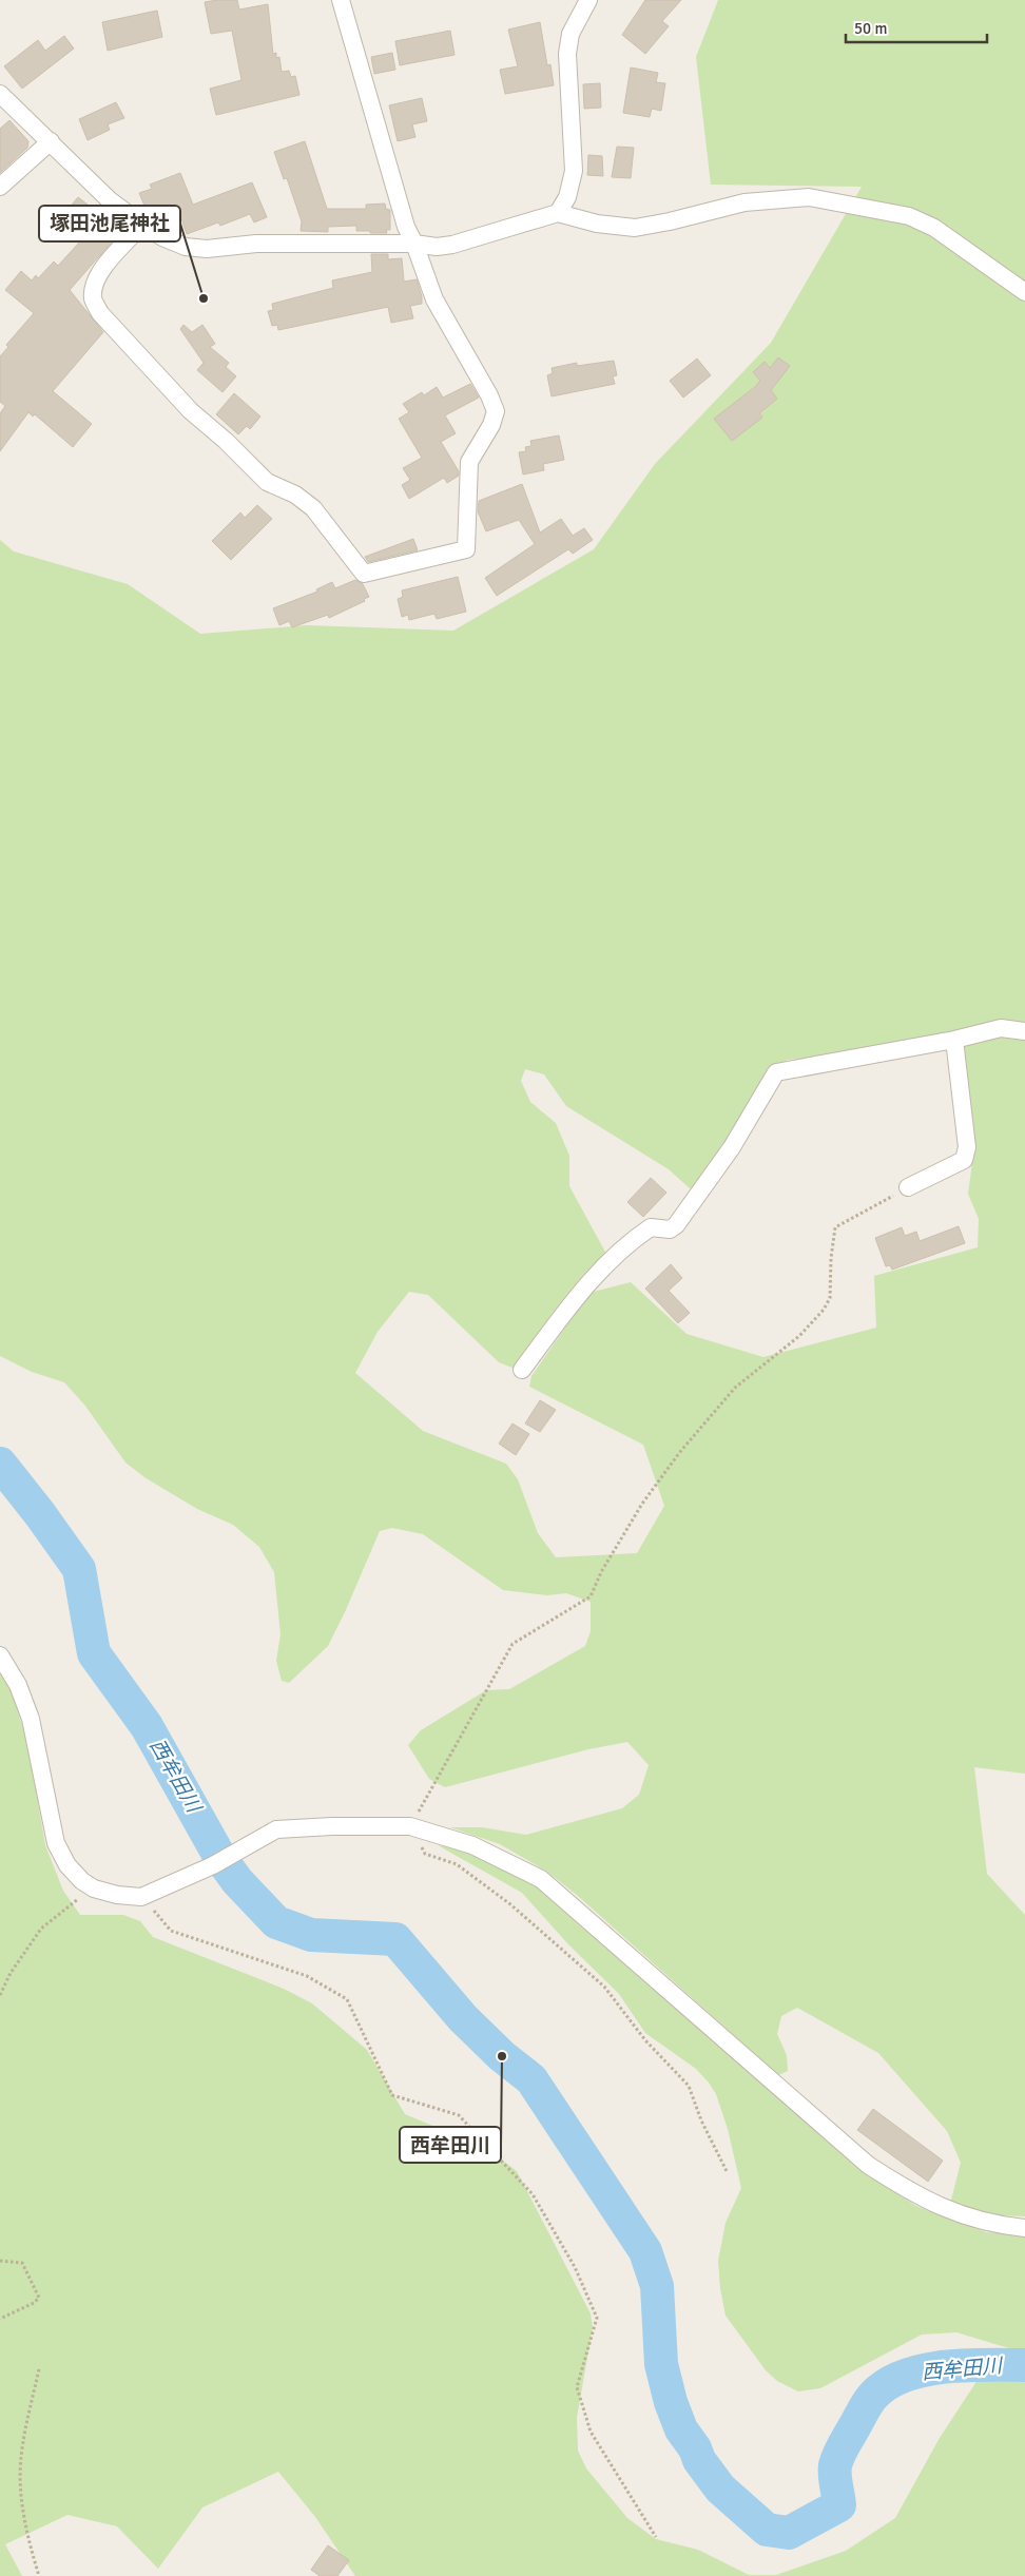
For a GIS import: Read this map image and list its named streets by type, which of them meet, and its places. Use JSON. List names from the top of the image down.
{
  "water": ["西牟田川"],
  "places": ["塚田池尾神社", "西牟田川"],
  "scale_bar": "50 m"
}
